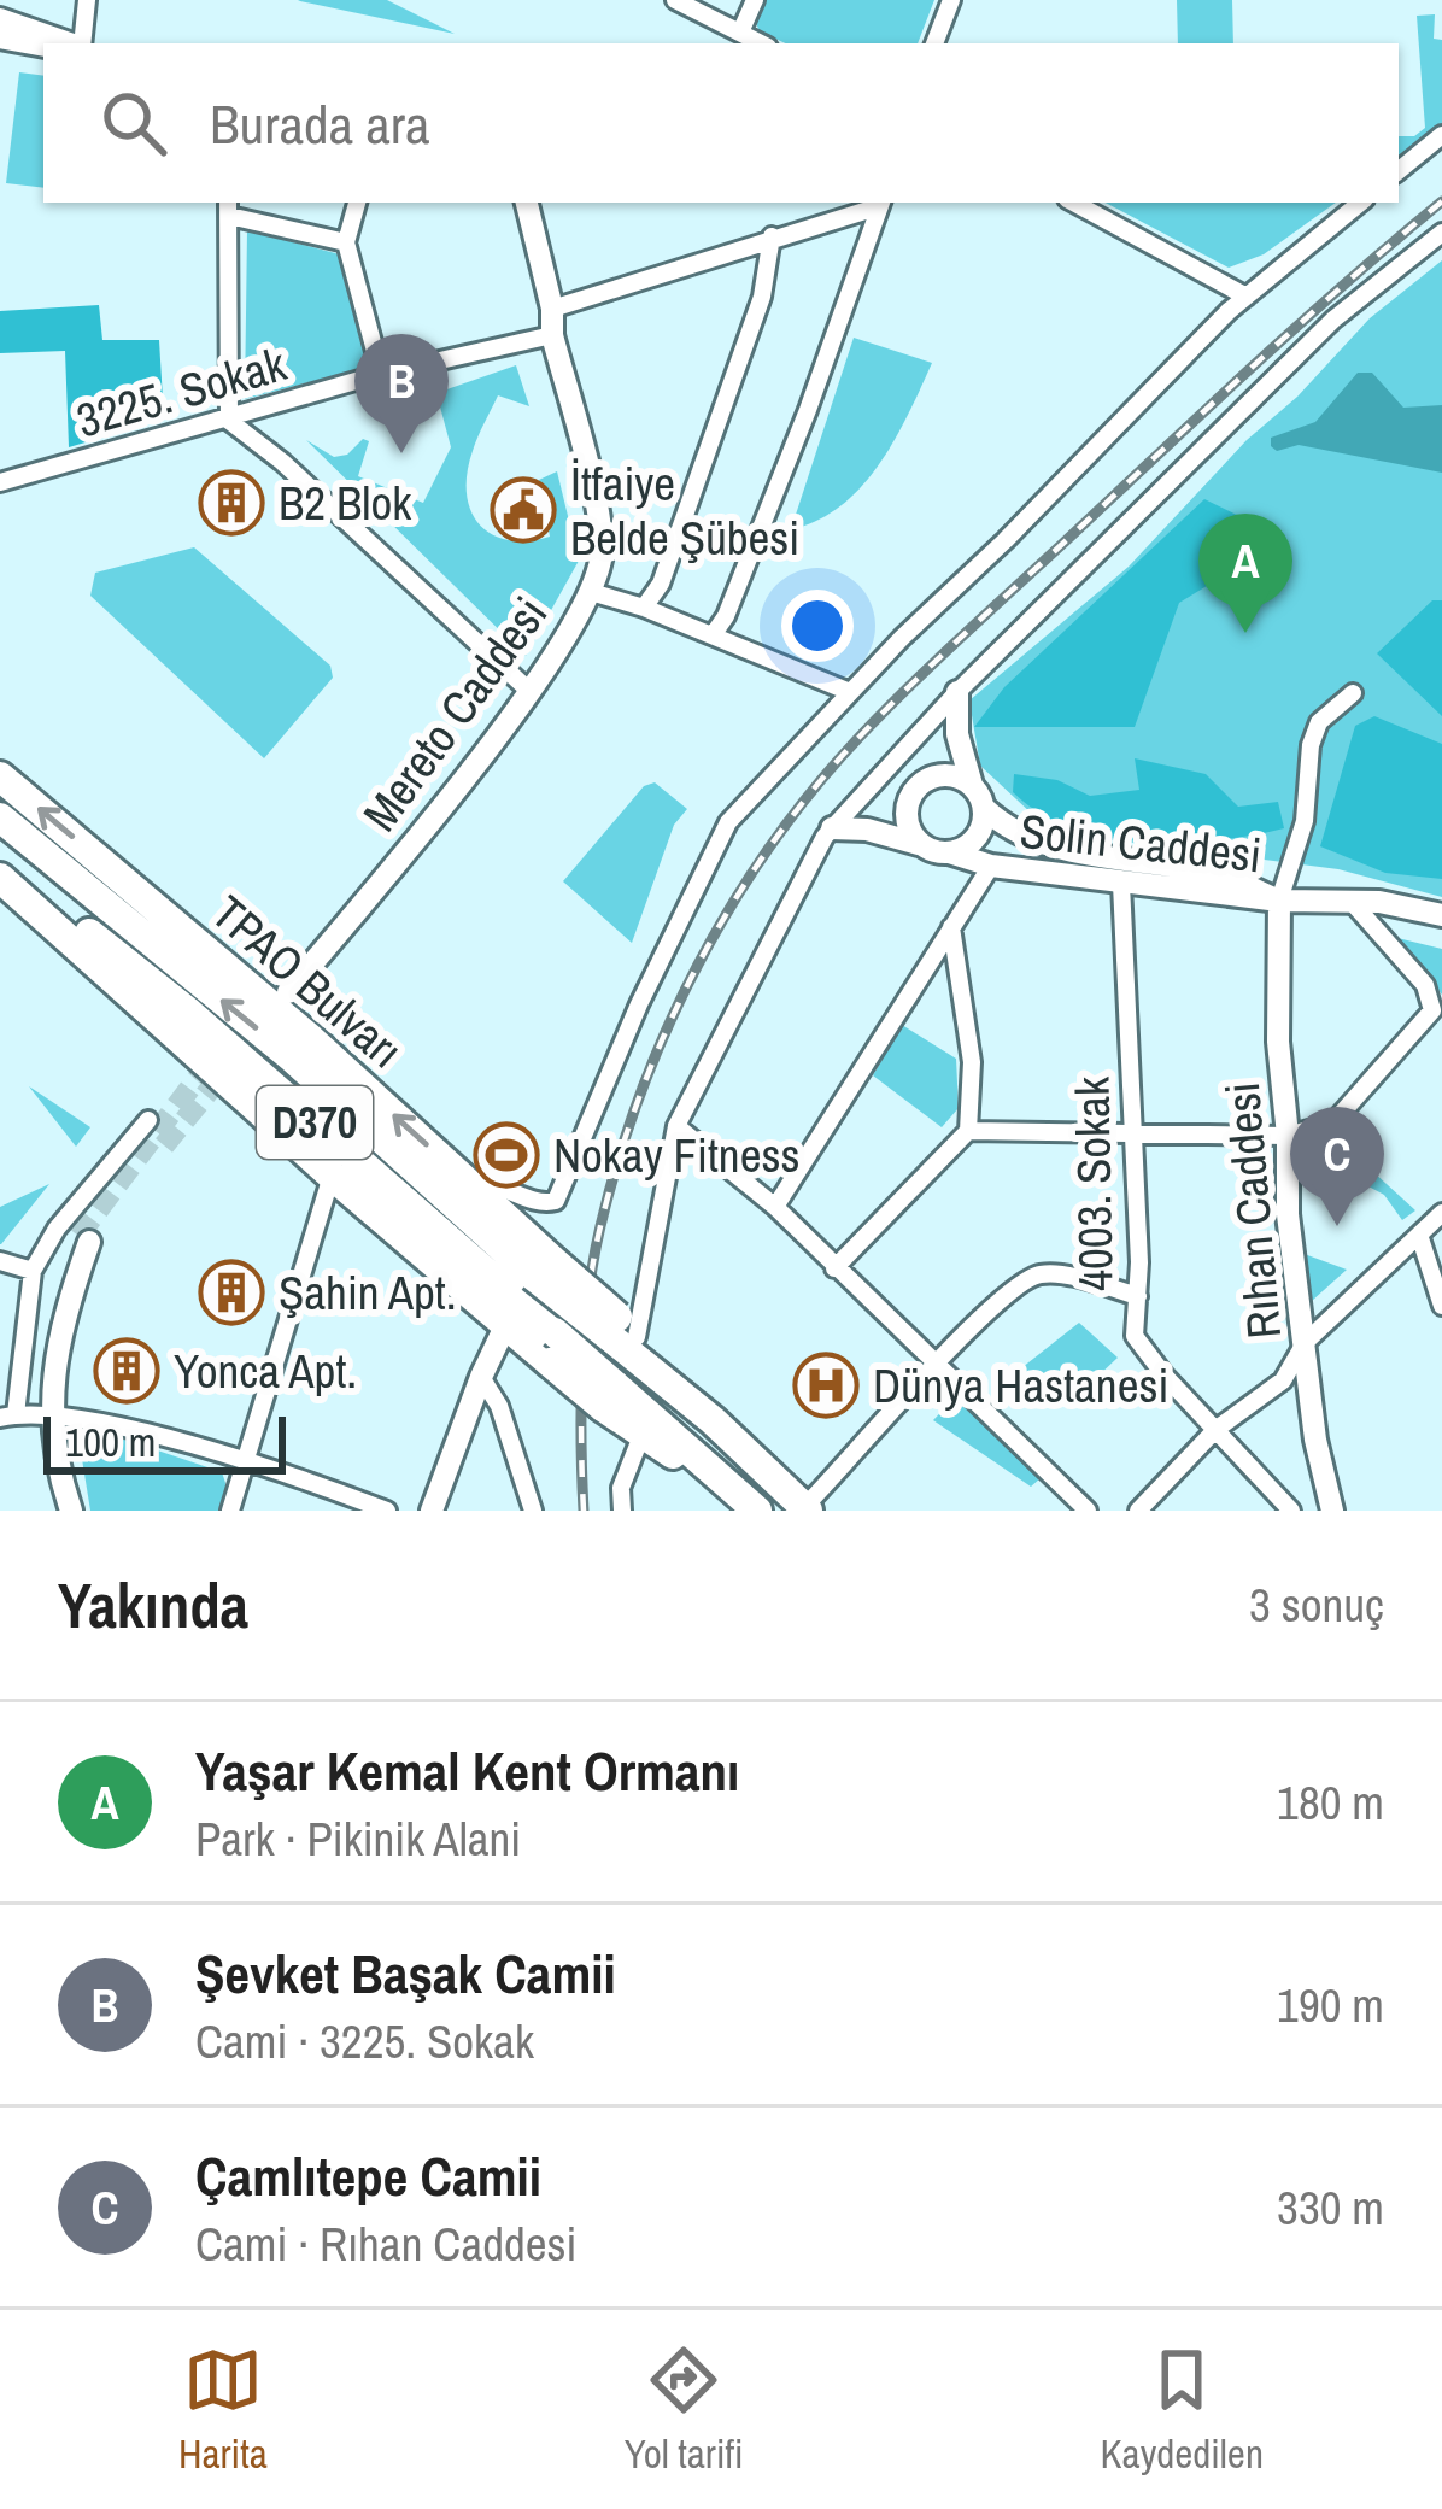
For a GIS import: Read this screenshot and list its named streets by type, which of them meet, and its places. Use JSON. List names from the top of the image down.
{
  "streets": {
    "highway": ["TPAO Bulvarı", "D370"],
    "street": [
      "3225. Sokak",
      "Mereto Caddesi",
      "Solin Caddesi",
      "4003. Sokak",
      "Rıhan Caddesi"
    ]
  },
  "crossings": [
    ["3225. Sokak", "Mereto Caddesi"],
    ["Solin Caddesi", "4003. Sokak"],
    ["Solin Caddesi", "Rıhan Caddesi"],
    ["TPAO Bulvarı", "D370"]
  ],
  "places": {
    "building": ["B2 Blok", "Şahin Apt.", "Yonca Apt."],
    "public building": ["İtfaiye Belde Şübesi"],
    "sports": ["Nokay Fitness"],
    "hospital": ["Dünya Hastanesi"]
  },
  "scale_bar": "100 m",
  "page": {
    "search": "Burada ara",
    "pins": ["B", "A", "C"],
    "scale": "100 m",
    "heading": ["Yakında", "3 sonuç"],
    "list": [
      {
        "mark": "A",
        "name": "Yaşar Kemal Kent Ormanı",
        "note": "Park · Pikinik Alani",
        "value": "180 m"
      },
      {
        "mark": "B",
        "name": "Şevket Başak Camii",
        "note": "Cami · 3225. Sokak",
        "value": "190 m"
      },
      {
        "mark": "C",
        "name": "Çamlıtepe Camii",
        "note": "Cami · Rıhan Caddesi",
        "value": "330 m"
      }
    ],
    "nav": ["Harita", "Yol tarifi", "Kaydedilen"]
  }
}
